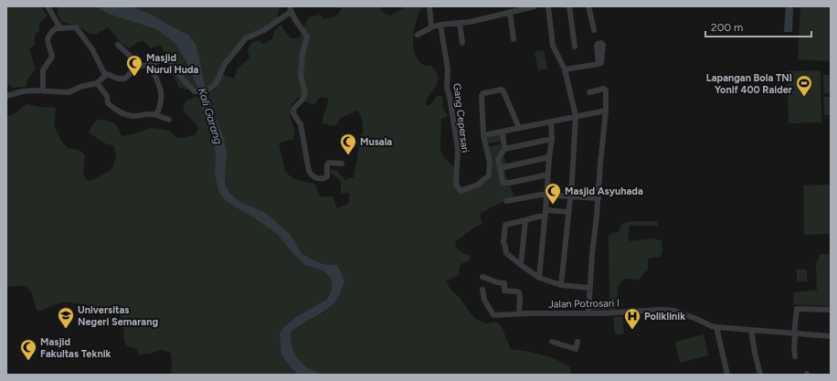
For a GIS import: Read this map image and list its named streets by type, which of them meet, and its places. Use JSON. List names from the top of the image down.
{
  "streets": {
    "street": ["Gang Cepersari", "Jalan Potrosari I"]
  },
  "water": ["Kali Garang"],
  "places": {
    "mosque": [
      "Masjid Nurul Huda",
      "Musala",
      "Masjid Asyuhada",
      "Masjid Fakultas Teknik"
    ],
    "sports": ["Lapangan Bola TNI Yonif 400 Raider"],
    "school or university": ["Universitas Negeri Semarang"],
    "hospital": ["Poliklinik"]
  },
  "scale_bar": "200 m"
}
